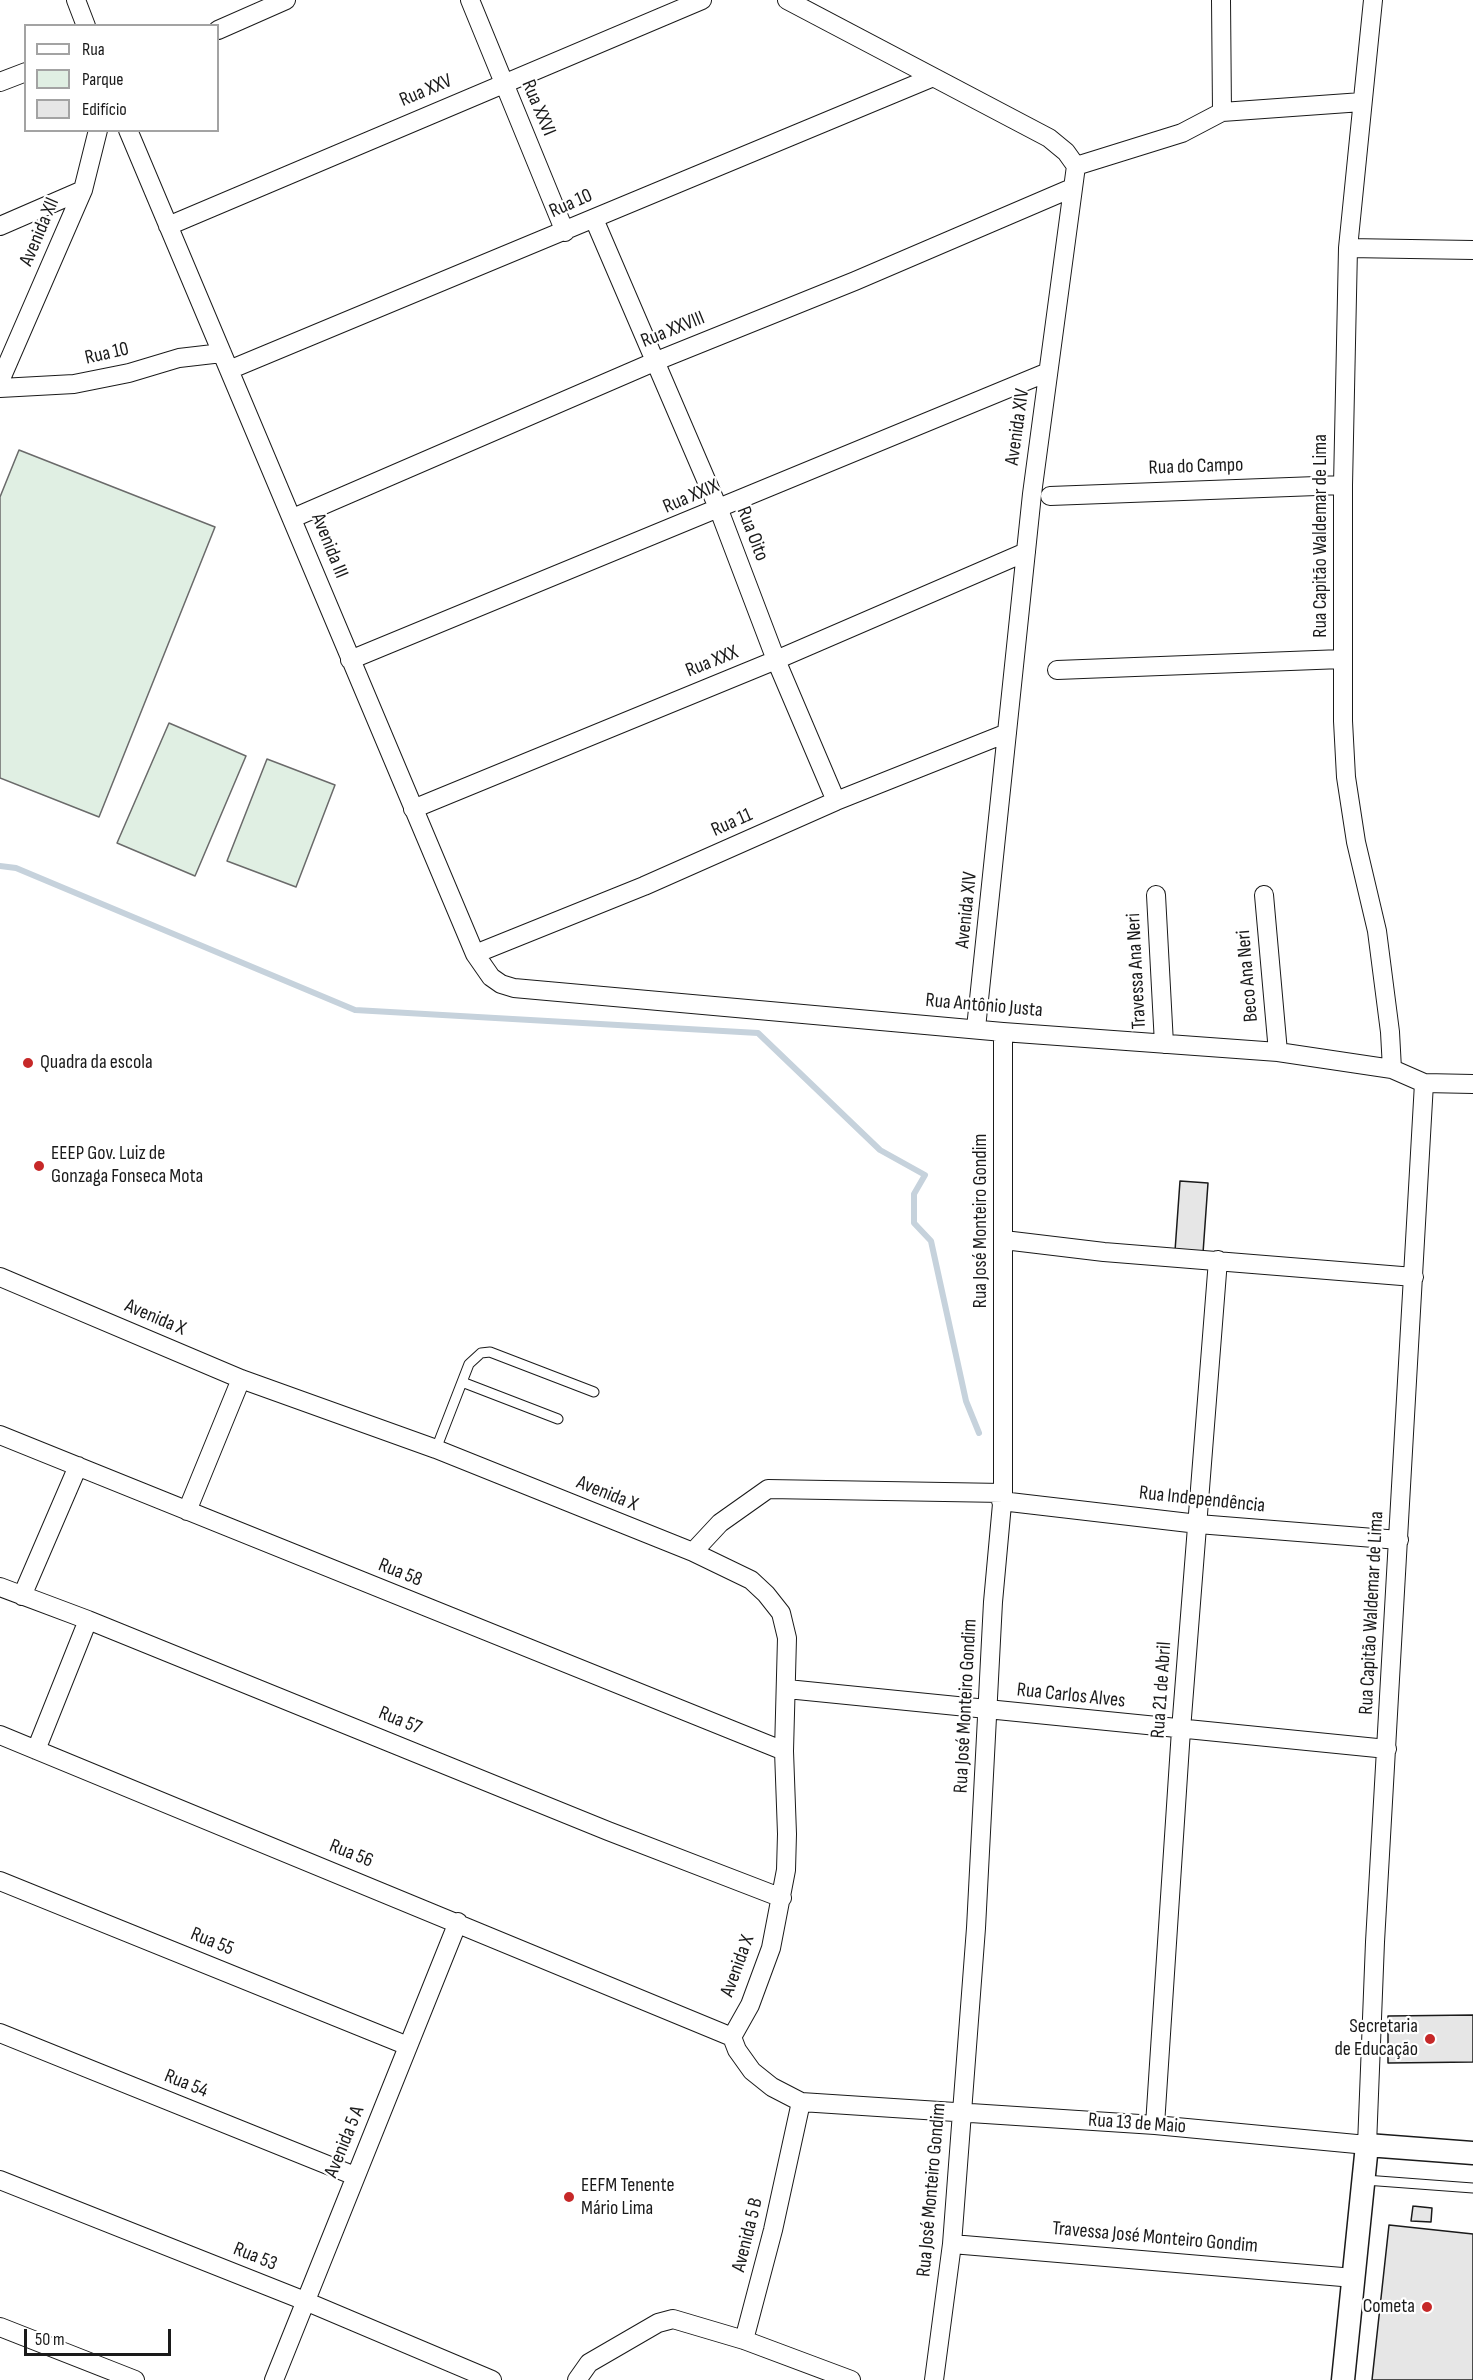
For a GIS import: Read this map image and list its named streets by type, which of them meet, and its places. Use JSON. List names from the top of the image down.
{
  "streets": {
    "street": [
      "Rua XXV",
      "Rua XXVI",
      "Rua 10",
      "Avenida XII",
      "Rua XXVIII",
      "Avenida XIV",
      "Rua do Campo",
      "Rua XXIX",
      "Rua Oito",
      "Rua Capitão Waldemar de Lima",
      "Avenida III",
      "Rua XXX",
      "Rua 11",
      "Travessa Ana Neri",
      "Beco Ana Neri",
      "Rua Antônio Justa",
      "Rua José Monteiro Gondim",
      "Avenida X",
      "Rua Independência",
      "Rua 58",
      "Rua 21 de Abril",
      "Rua Carlos Alves",
      "Rua 57",
      "Rua 56",
      "Rua 55",
      "Rua 54",
      "Rua 13 de Maio",
      "Avenida 5 A",
      "Avenida 5 B",
      "Travessa José Monteiro Gondim",
      "Rua 53"
    ]
  },
  "crossings": [
    ["Rua XXV", "Rua XXVI"],
    ["Rua XXV", "Avenida III"],
    ["Rua XXVI", "Rua 10"],
    ["Rua 10", "Rua Oito"],
    ["Rua 10", "Avenida III"],
    ["Rua XXVIII", "Avenida XIV"],
    ["Rua XXVIII", "Rua Oito"],
    ["Rua XXVIII", "Avenida III"],
    ["Avenida XIV", "Rua XXIX"],
    ["Avenida XIV", "Rua XXX"],
    ["Avenida XIV", "Rua 11"],
    ["Avenida XIV", "Rua Antônio Justa"],
    ["Rua do Campo", "Rua Capitão Waldemar de Lima"],
    ["Rua XXIX", "Rua Oito"],
    ["Rua XXIX", "Avenida III"],
    ["Rua Oito", "Rua XXX"],
    ["Rua Oito", "Rua 11"],
    ["Rua Capitão Waldemar de Lima", "Rua Antônio Justa"],
    ["Rua Capitão Waldemar de Lima", "Rua Independência"],
    ["Rua Capitão Waldemar de Lima", "Rua Carlos Alves"],
    ["Rua Capitão Waldemar de Lima", "Rua 13 de Maio"],
    ["Avenida III", "Rua XXX"],
    ["Avenida III", "Rua 11"],
    ["Avenida III", "Rua Antônio Justa"],
    ["Travessa Ana Neri", "Rua Antônio Justa"],
    ["Beco Ana Neri", "Rua Antônio Justa"],
    ["Rua Antônio Justa", "Rua José Monteiro Gondim"],
    ["Rua José Monteiro Gondim", "Rua Independência"],
    ["Rua José Monteiro Gondim", "Rua Carlos Alves"],
    ["Rua José Monteiro Gondim", "Rua 13 de Maio"],
    ["Rua José Monteiro Gondim", "Travessa José Monteiro Gondim"],
    ["Avenida X", "Rua Independência"],
    ["Avenida X", "Rua 58"],
    ["Avenida X", "Rua Carlos Alves"],
    ["Avenida X", "Rua 57"],
    ["Avenida X", "Rua 56"],
    ["Rua Independência", "Rua 21 de Abril"],
    ["Rua 21 de Abril", "Rua Carlos Alves"],
    ["Rua 21 de Abril", "Rua 13 de Maio"],
    ["Rua 56", "Avenida 5 A"],
    ["Rua 55", "Avenida 5 A"],
    ["Rua 54", "Avenida 5 A"],
    ["Rua 13 de Maio", "Avenida 5 B"],
    ["Avenida 5 A", "Rua 53"]
  ],
  "places": [
    "Quadra da escola",
    "EEEP Gov. Luiz de Gonzaga Fonseca Mota",
    "Secretaria de Educação",
    "EEFM Tenente Mário Lima",
    "Cometa"
  ],
  "legend": ["Rua", "Parque", "Edifício"],
  "scale_bar": "50 m"
}
